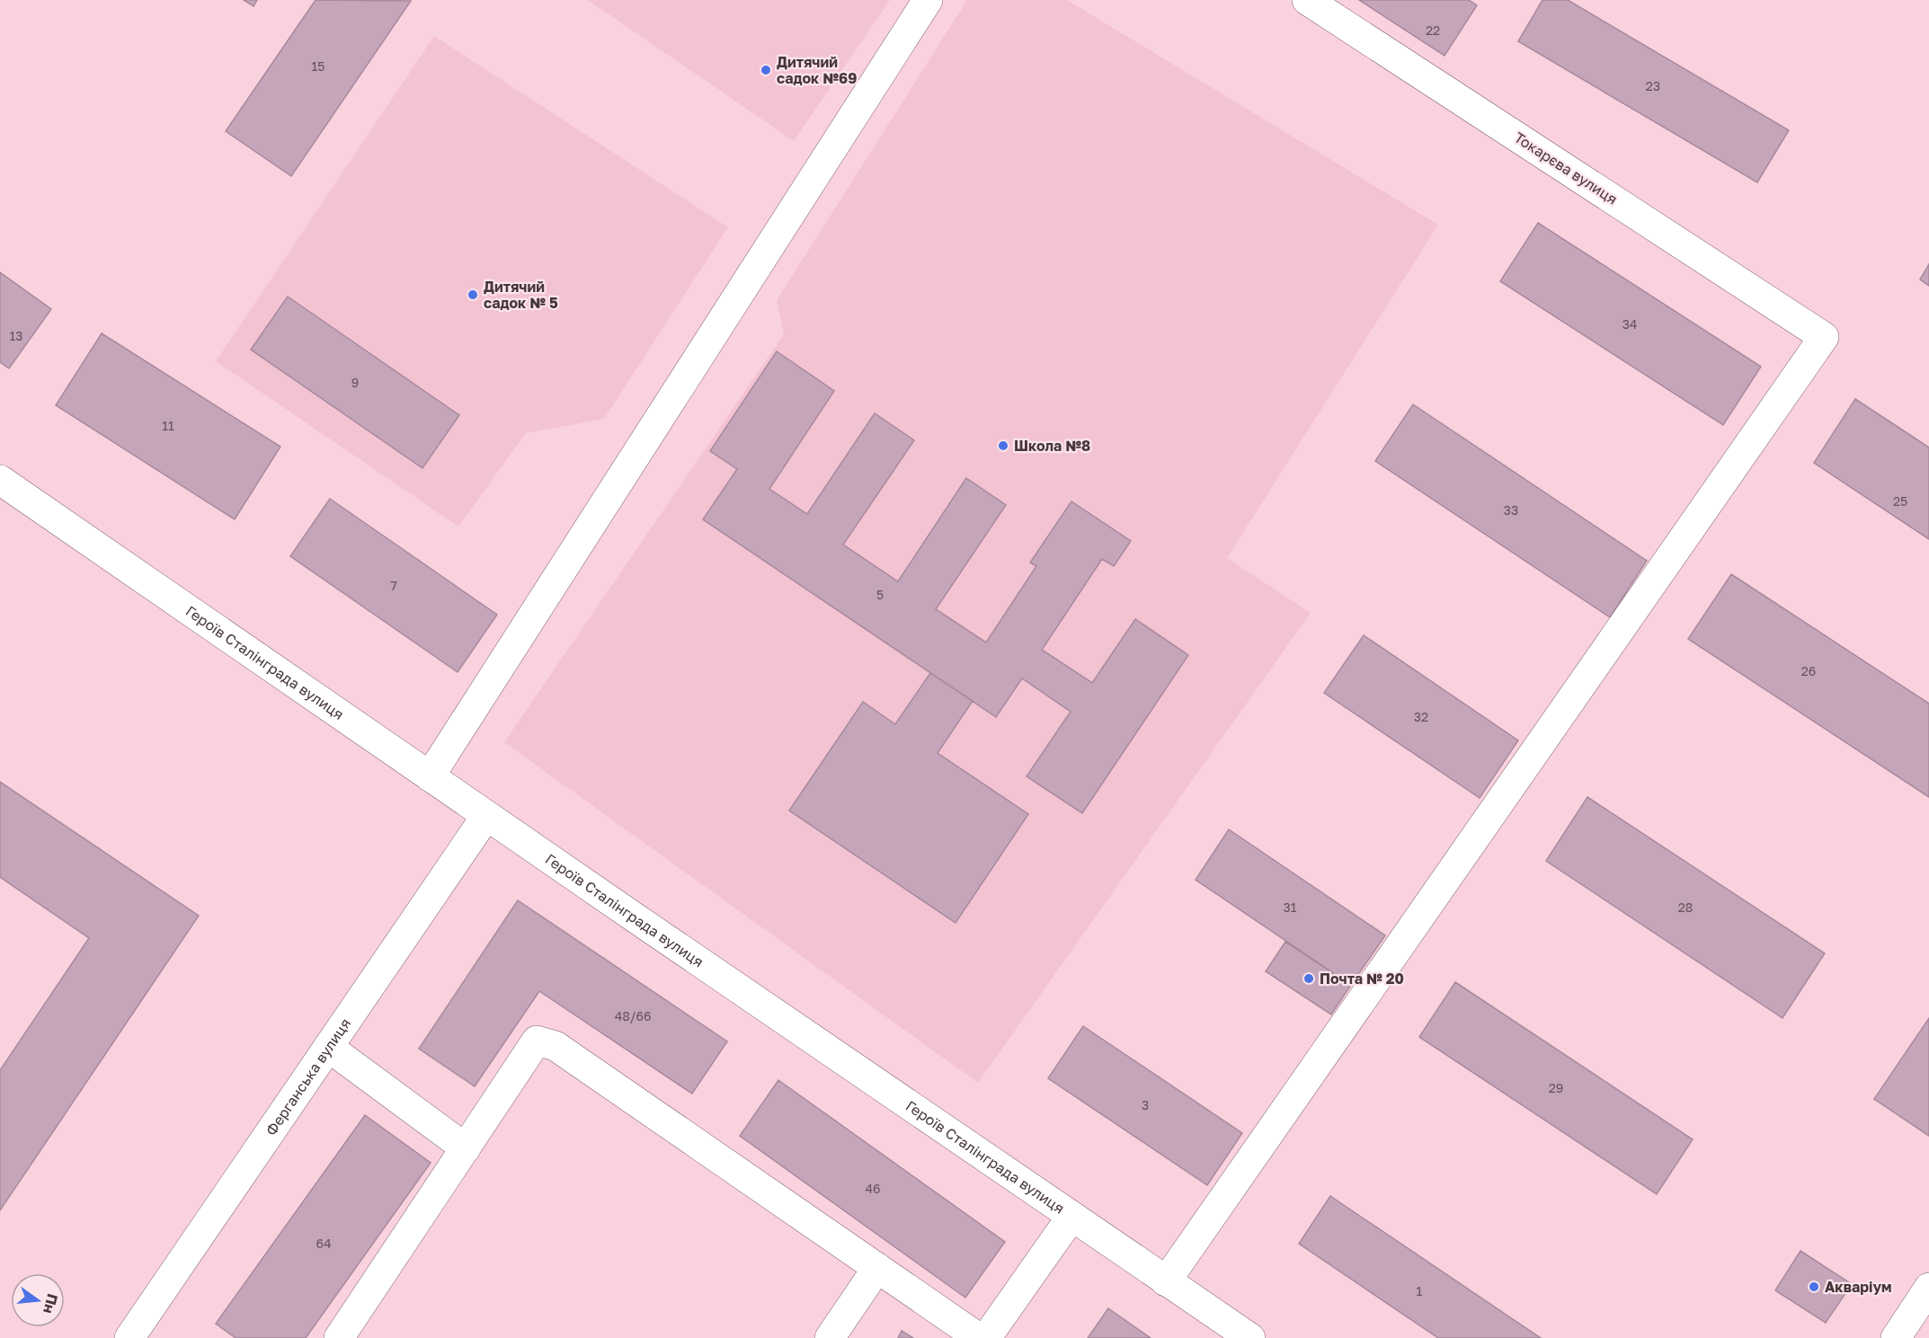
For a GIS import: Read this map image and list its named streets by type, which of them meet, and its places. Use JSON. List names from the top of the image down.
{
  "streets": {
    "main road": ["Токарєва вулиця", "Героїв Сталінграда вулиця", "Ферганська вулиця"]
  },
  "crossings": [
    ["Токарєва вулиця", "Героїв Сталінграда вулиця"],
    ["Героїв Сталінграда вулиця", "Ферганська вулиця"]
  ],
  "places": [
    "Дитячий садок №69",
    "Дитячий садок № 5",
    "Школа №8",
    "Почта № 20",
    "Акваріум"
  ],
  "house_numbers": [
    "22",
    "15",
    "23",
    "34",
    "13",
    "9",
    "11",
    "25",
    "33",
    "7",
    "5",
    "26",
    "32",
    "31",
    "28",
    "48/66",
    "29",
    "3",
    "46",
    "64",
    "1"
  ],
  "north": "right"
}
